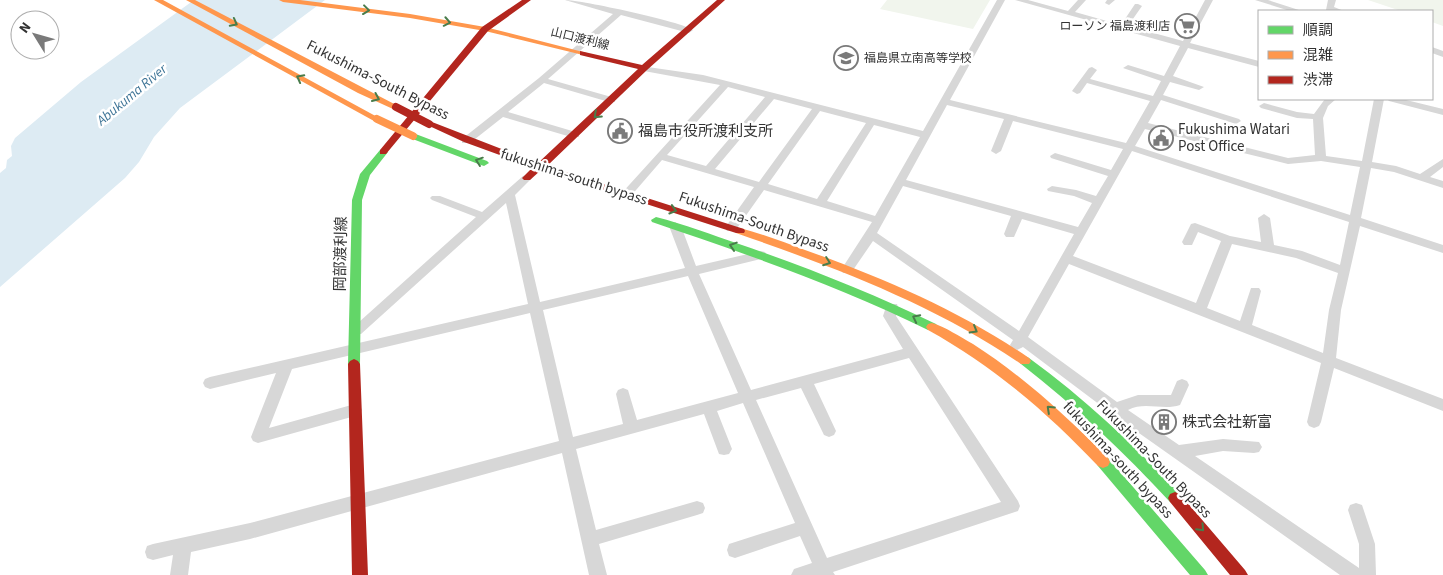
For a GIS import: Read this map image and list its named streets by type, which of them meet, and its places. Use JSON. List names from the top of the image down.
{
  "streets": {
    "main road": [
      "山口渡利線",
      "Fukushima-South Bypass",
      "fukushima-south bypass",
      "岡部渡利線"
    ]
  },
  "crossings": [
    ["山口渡利線", "岡部渡利線"]
  ],
  "one_way": ["山口渡利線", "Fukushima-South Bypass", "fukushima-south bypass"],
  "water": ["Abukuma River"],
  "places": {
    "supermarket": ["ローソン 福島渡利店"],
    "school or university": ["福島県立南高等学校"],
    "public building": ["福島市役所渡利支所", "Fukushima Watari Post Office"],
    "building": ["株式会社新富"]
  },
  "legend": ["順調", "混雑", "渋滞"],
  "north": "top left"
}
